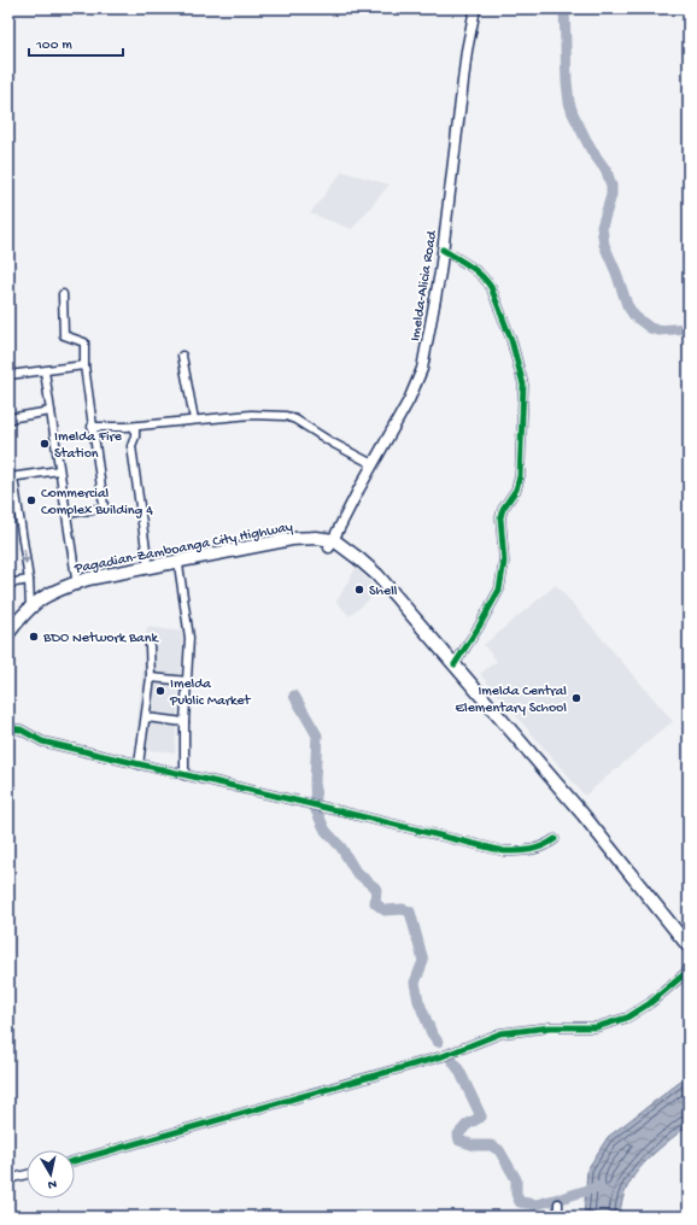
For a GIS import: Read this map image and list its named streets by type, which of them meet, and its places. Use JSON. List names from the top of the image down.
{
  "streets": {
    "highway": ["Pagadian-Zamboanga City Highway"],
    "main road": ["Imelda-Alicia Road"]
  },
  "crossings": [
    ["Imelda-Alicia Road", "Pagadian-Zamboanga City Highway"]
  ],
  "places": [
    "Imelda Fire Station",
    "Commercial Complex Building 4",
    "Shell",
    "BDO Network Bank",
    "Imelda Public Market",
    "Imelda Central Elementary School"
  ],
  "scale_bar": "100 m",
  "north": "bottom"
}
